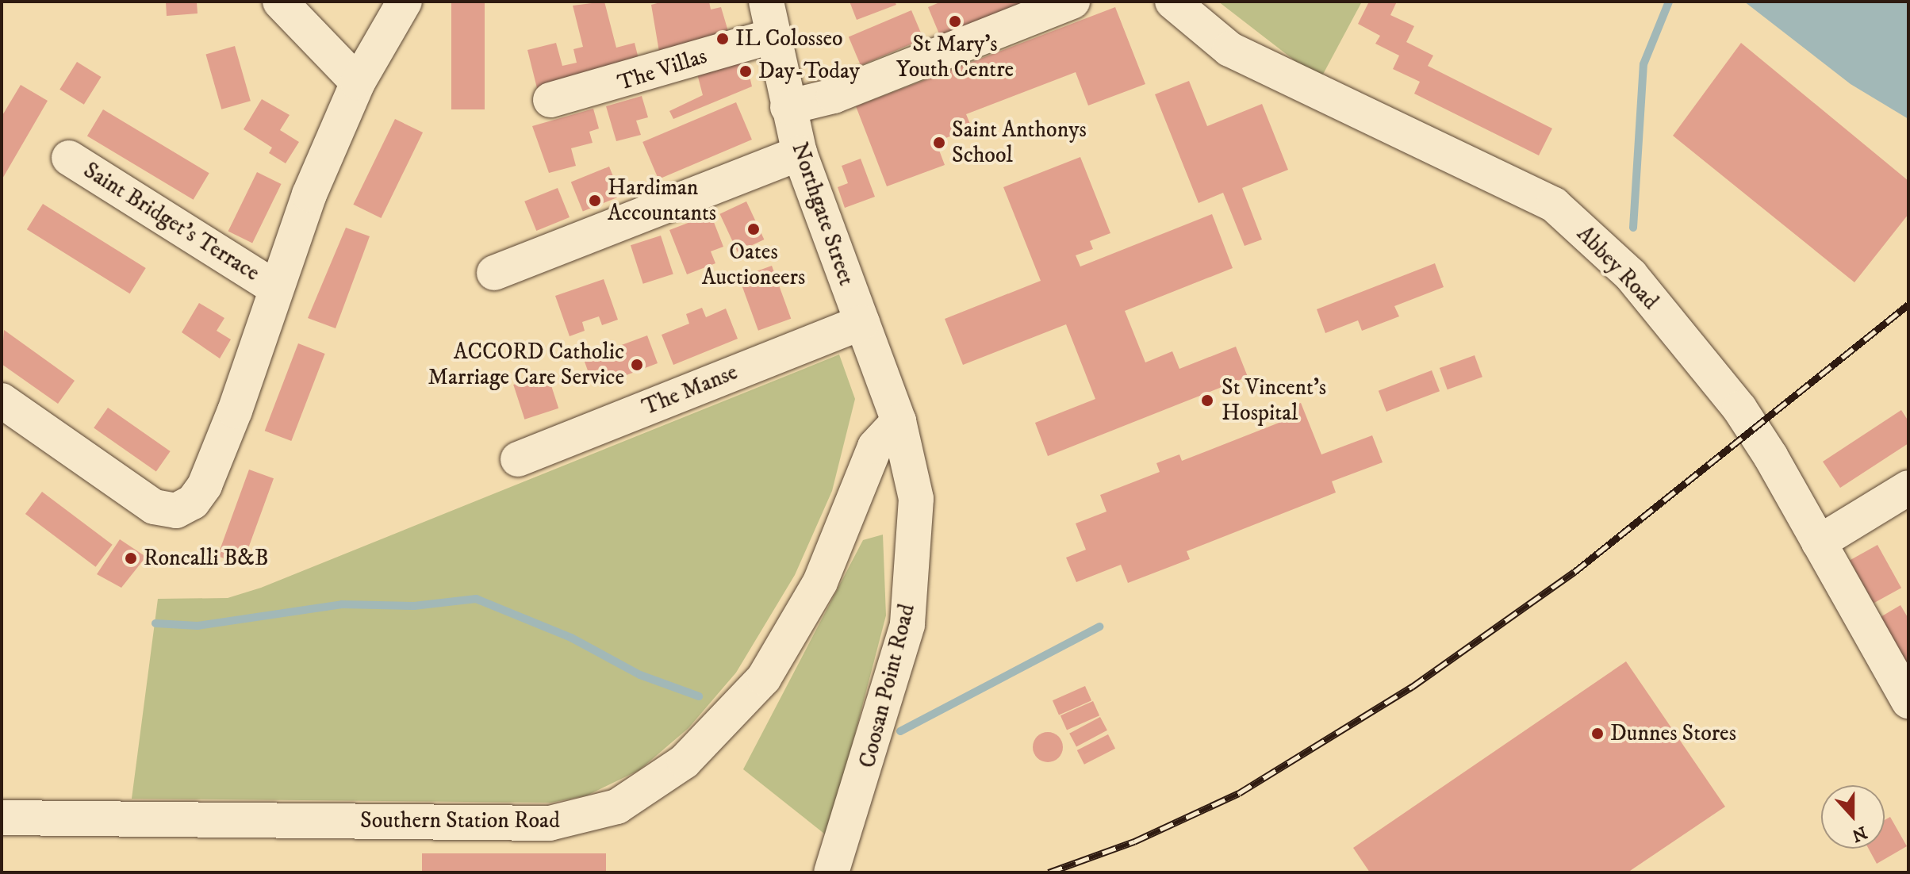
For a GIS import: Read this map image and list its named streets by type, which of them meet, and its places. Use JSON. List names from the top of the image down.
{
  "streets": {
    "street": [
      "The Villas",
      "Northgate Street",
      "Saint Bridget's Terrace",
      "Abbey Road",
      "The Manse",
      "Coosan Point Road",
      "Southern Station Road"
    ]
  },
  "crossings": [
    ["The Villas", "Northgate Street"],
    ["Northgate Street", "The Manse"],
    ["Northgate Street", "Coosan Point Road"],
    ["Northgate Street", "Southern Station Road"],
    ["Coosan Point Road", "Southern Station Road"]
  ],
  "places": [
    "St Mary's Youth Centre",
    "IL Colosseo",
    "Day-Today",
    "Saint Anthonys School",
    "Hardiman Accountants",
    "Oates Auctioneers",
    "ACCORD Catholic Marriage Care Service",
    "St Vincent's Hospital",
    "Roncalli B&B",
    "Dunnes Stores"
  ],
  "north": "bottom"
}
